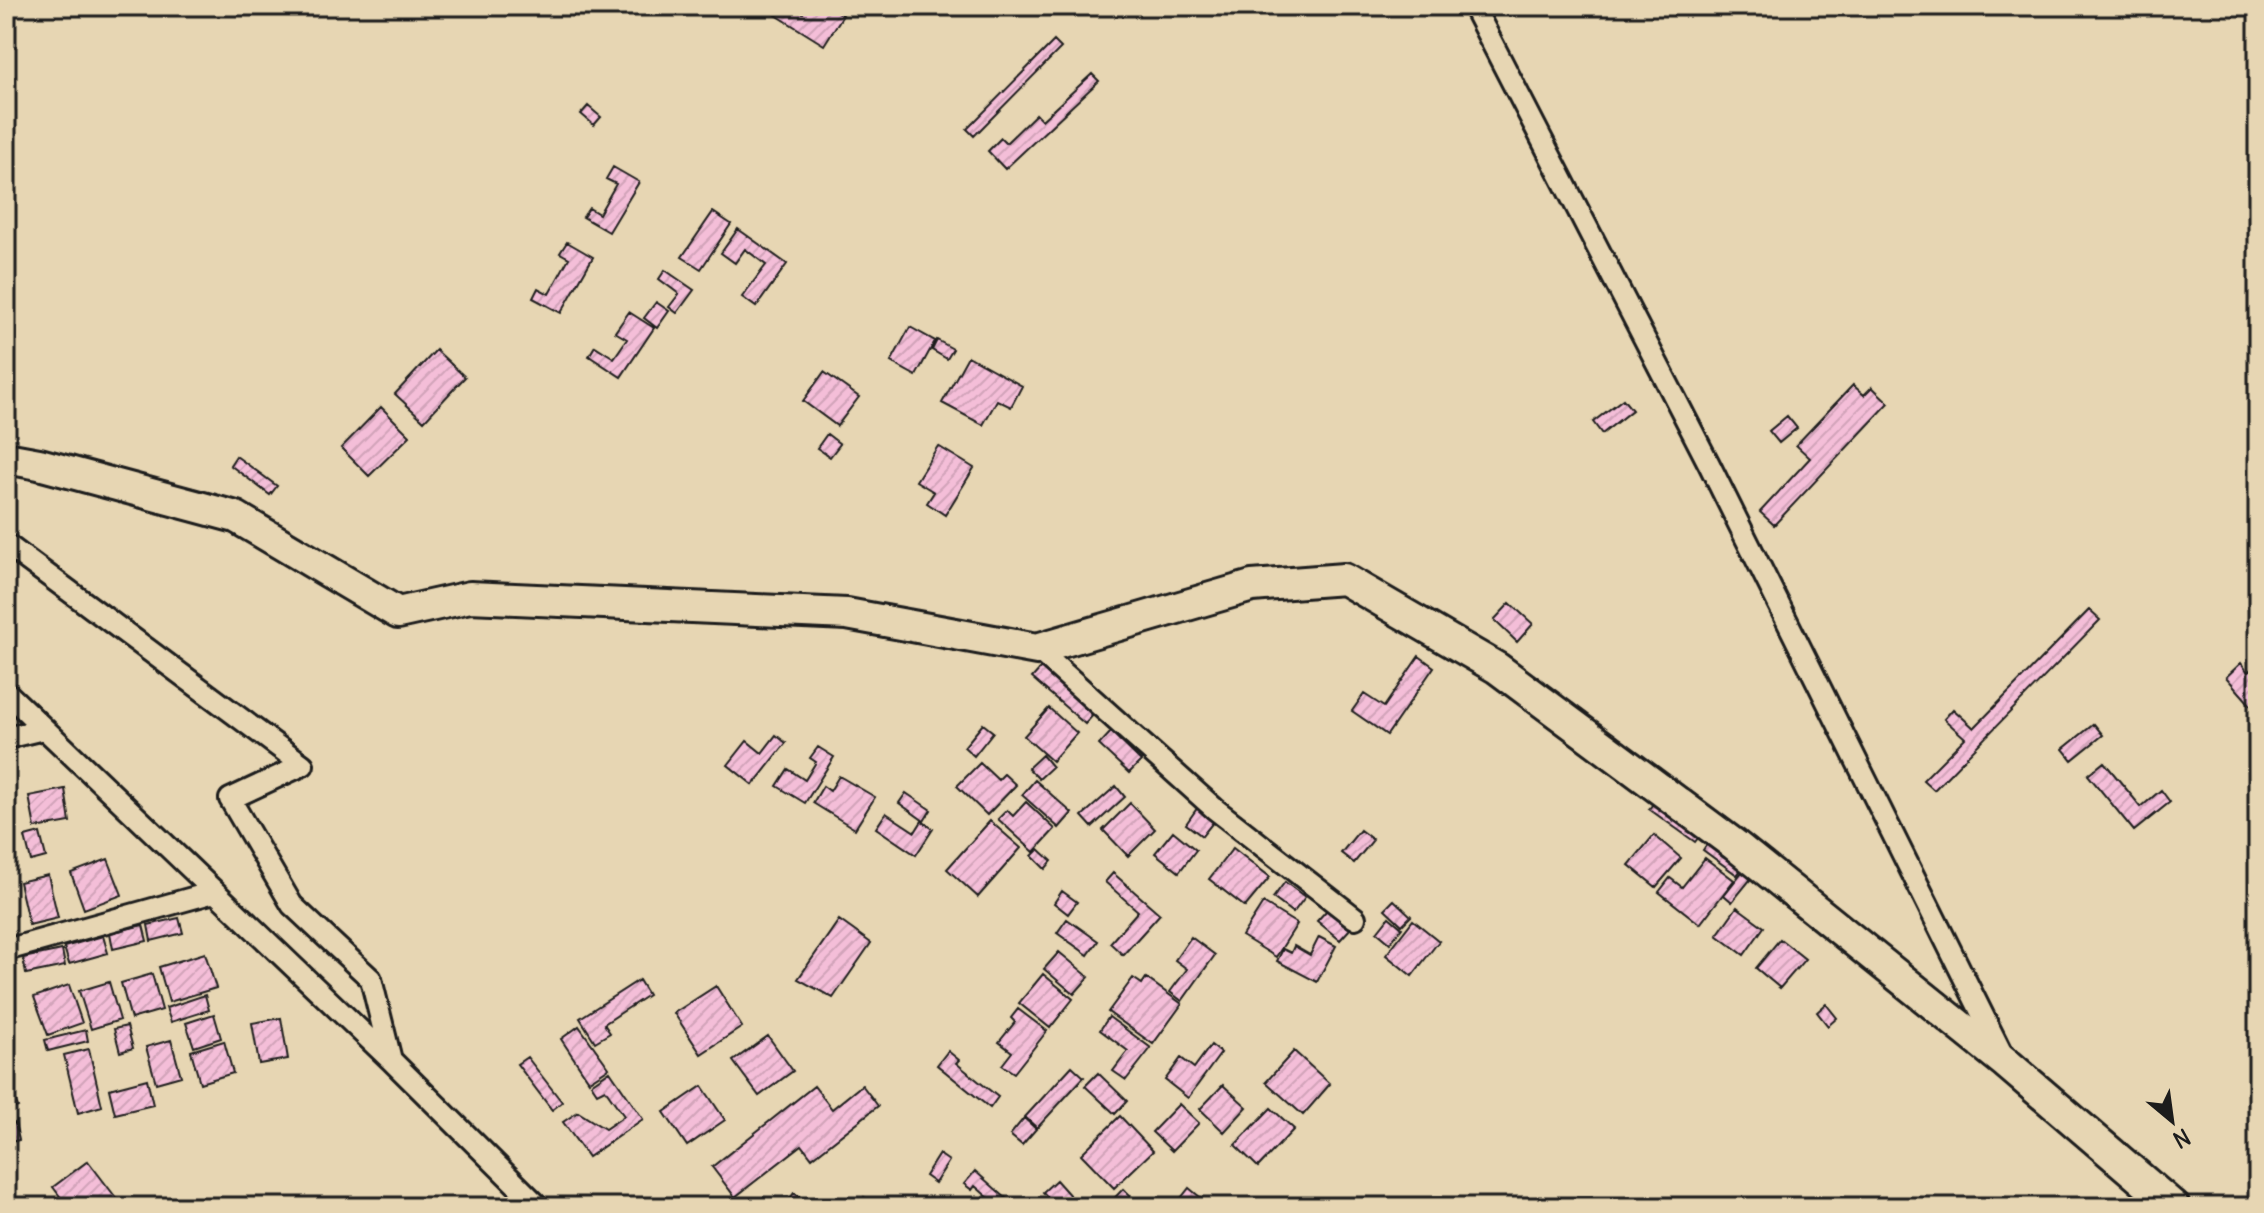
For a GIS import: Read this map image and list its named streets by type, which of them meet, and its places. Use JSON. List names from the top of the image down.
{
  "north": "bottom right"
}
